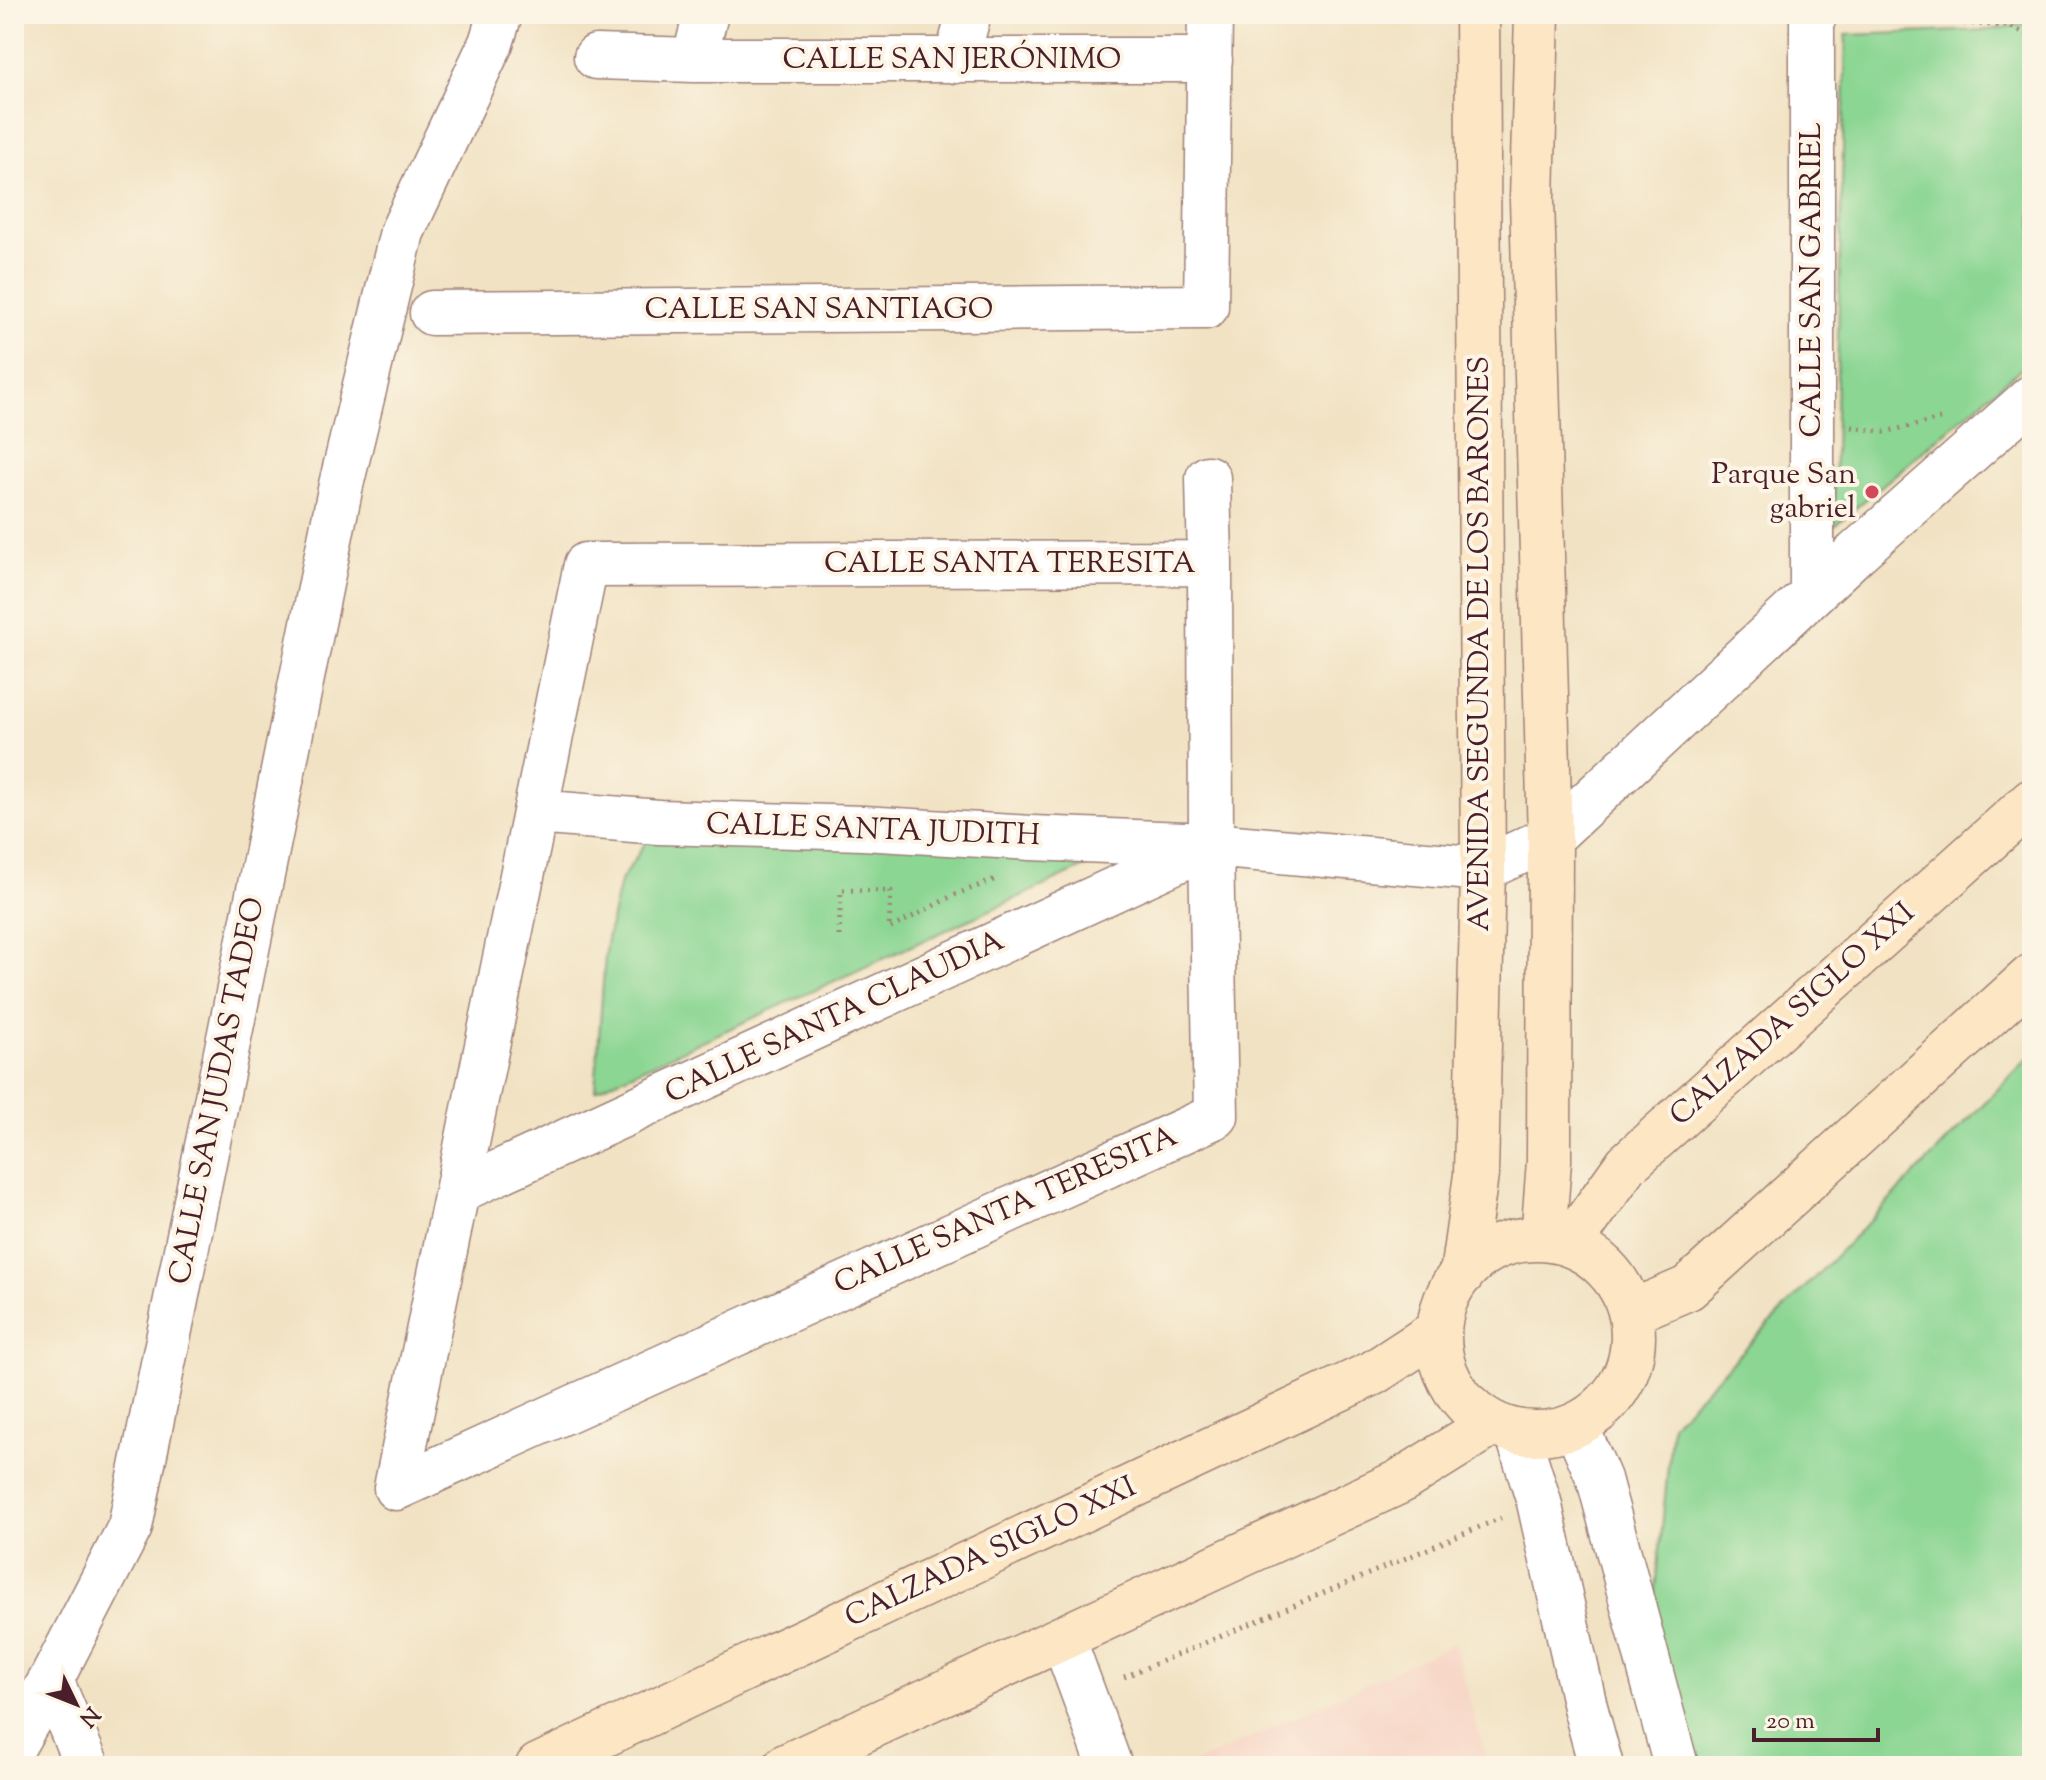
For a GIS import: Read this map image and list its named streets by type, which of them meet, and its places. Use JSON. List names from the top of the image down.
{
  "streets": {
    "main road": ["AVENIDA SEGUNDA DE LOS BARONES", "CALZADA SIGLO XXI"],
    "street": [
      "CALLE SAN JERÓNIMO",
      "CALLE SAN GABRIEL",
      "CALLE SAN SANTIAGO",
      "CALLE SANTA TERESITA",
      "CALLE SANTA JUDITH",
      "CALLE SANTA CLAUDIA",
      "CALLE SAN JUDAS TADEO"
    ]
  },
  "crossings": [
    ["CALLE SAN JERÓNIMO", "CALLE SAN SANTIAGO"],
    ["CALLE SANTA TERESITA", "CALLE SANTA JUDITH"],
    ["CALLE SANTA TERESITA", "CALLE SANTA CLAUDIA"],
    ["AVENIDA SEGUNDA DE LOS BARONES", "CALLE SANTA JUDITH"],
    ["AVENIDA SEGUNDA DE LOS BARONES", "CALZADA SIGLO XXI"],
    ["CALLE SANTA JUDITH", "CALLE SANTA CLAUDIA"]
  ],
  "places": ["Parque San gabriel"],
  "scale_bar": "20 m",
  "north": "bottom right"
}
